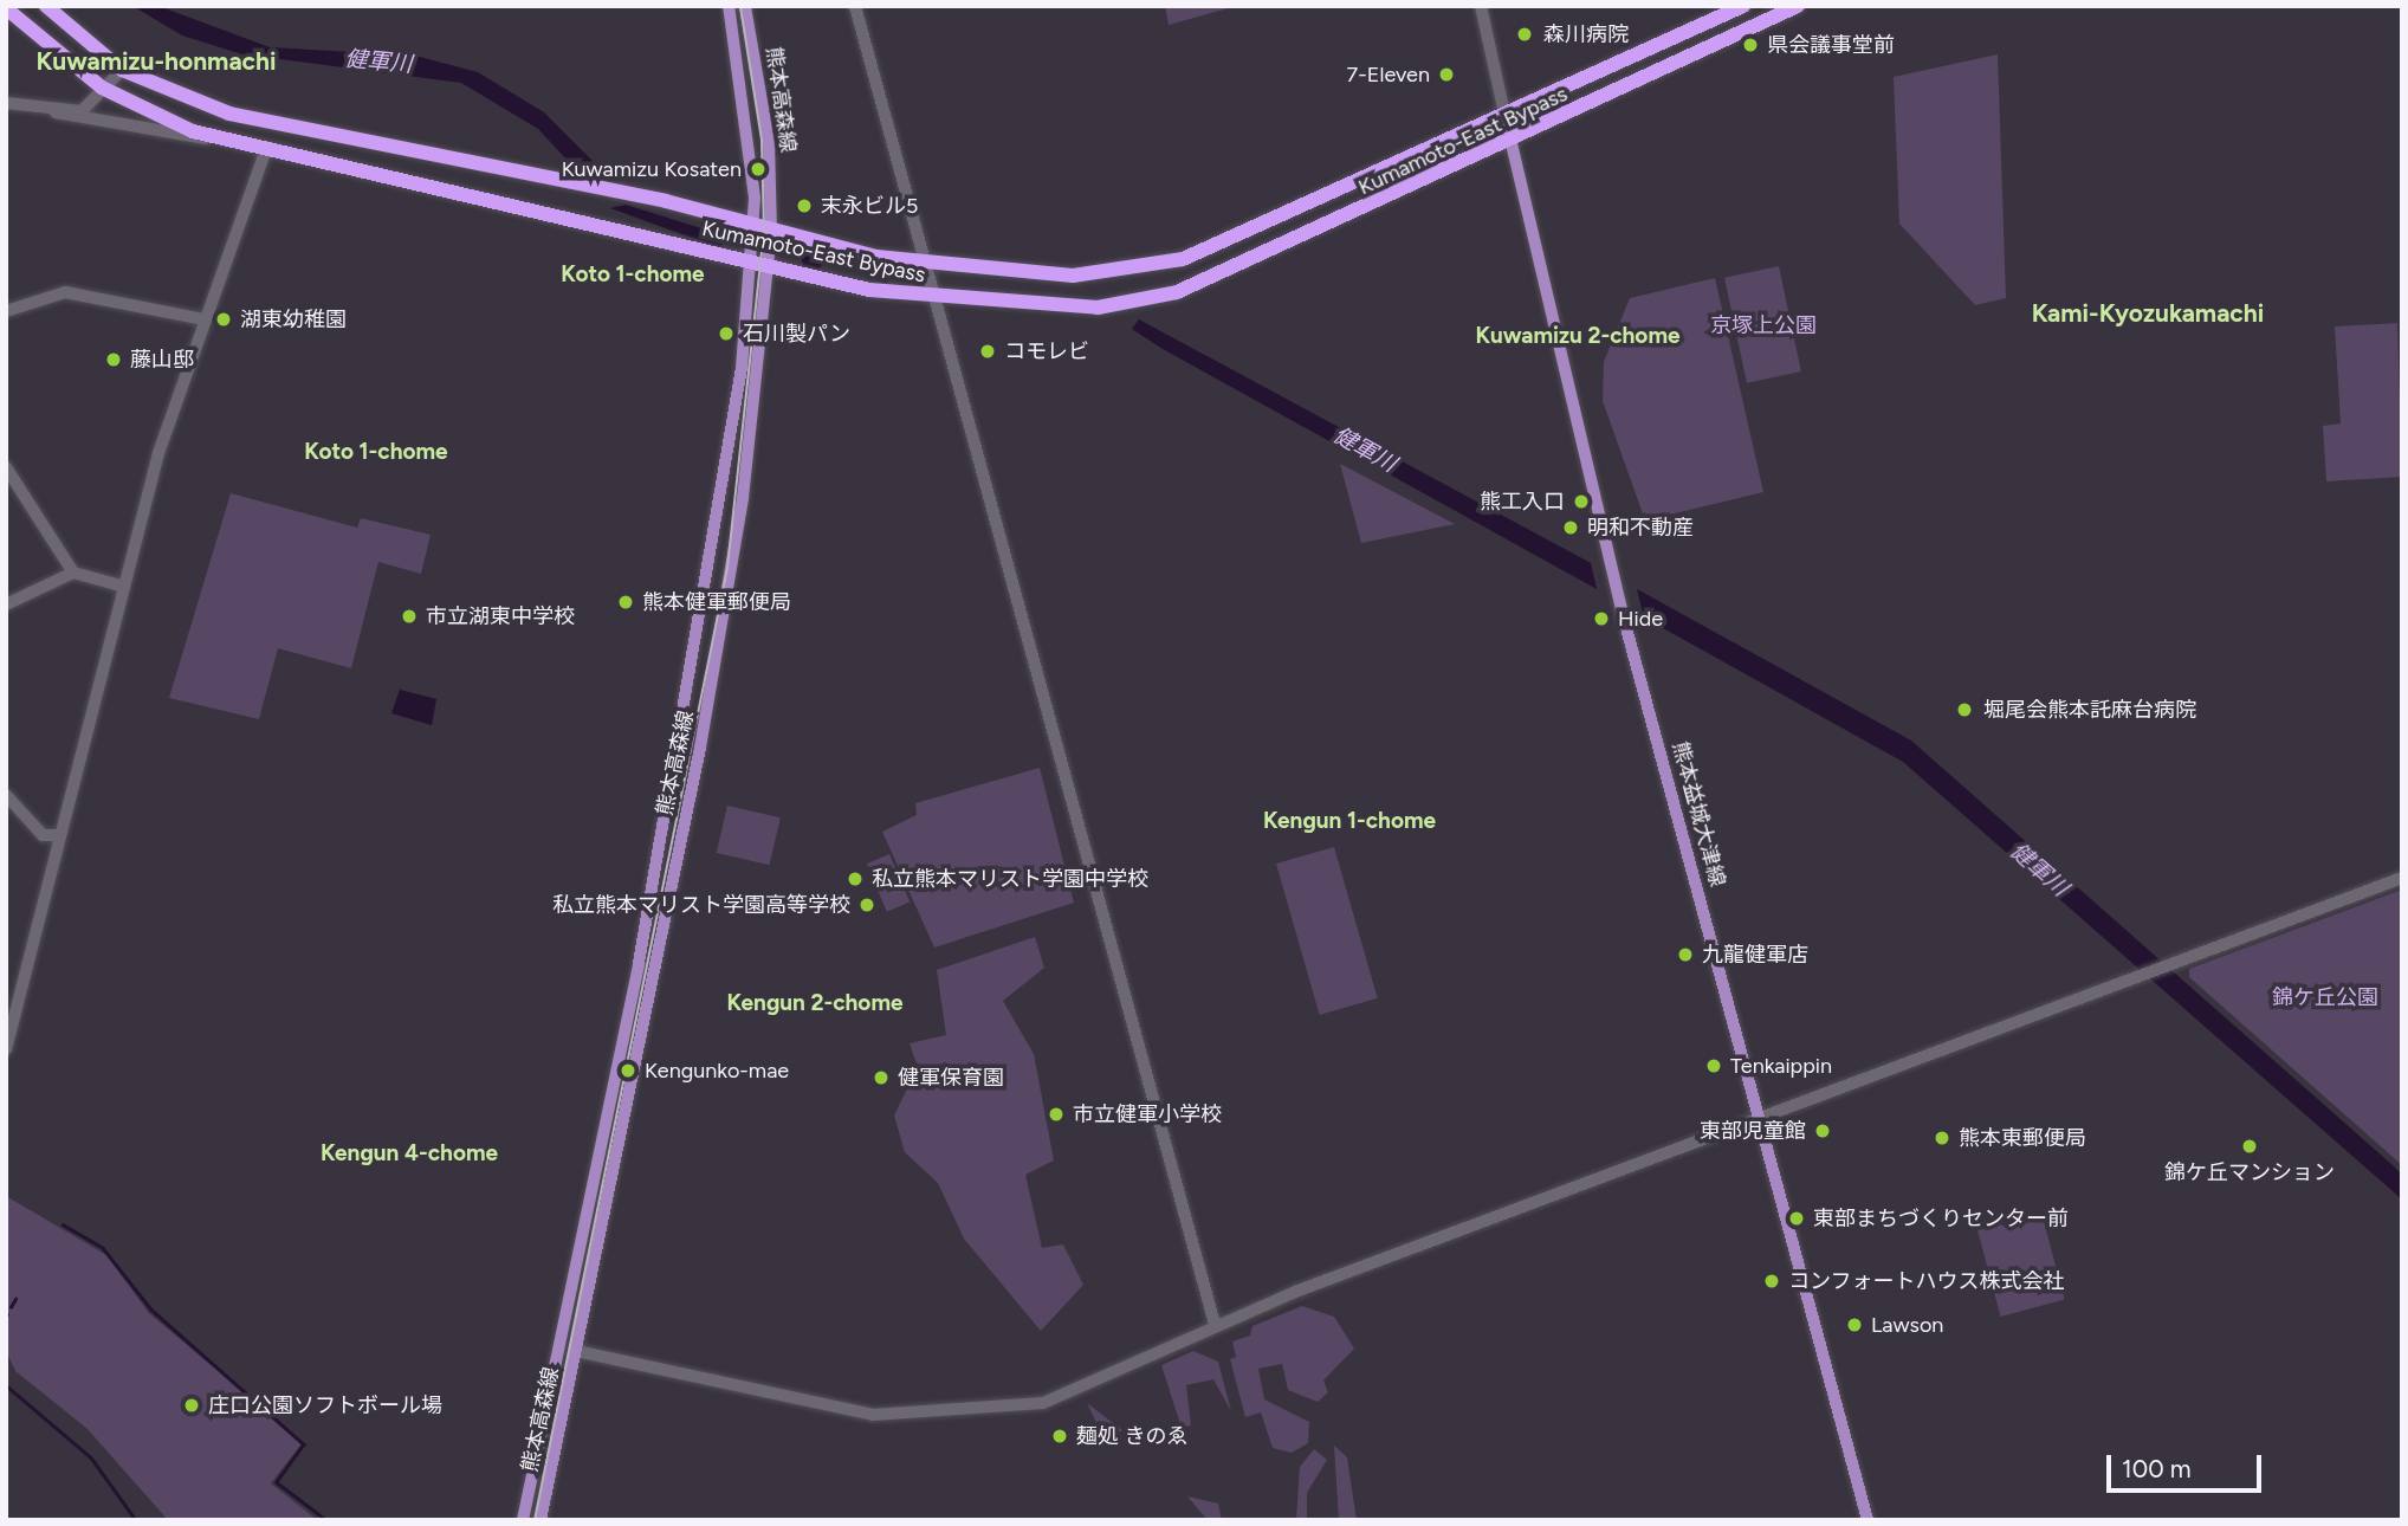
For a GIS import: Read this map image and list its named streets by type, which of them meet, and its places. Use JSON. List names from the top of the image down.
{
  "streets": {
    "highway": ["Kumamoto-East Bypass"],
    "main road": ["熊本高森線", "熊本益城大津線"]
  },
  "crossings": [
    ["熊本高森線", "Kumamoto-East Bypass"],
    ["Kumamoto-East Bypass", "熊本益城大津線"]
  ],
  "districts": [
    "Kuwamizu-honmachi",
    "Koto 1-chome",
    "Kami-Kyozukamachi",
    "Kuwamizu 2-chome",
    "Koto 1-chome",
    "Kengun 1-chome",
    "Kengun 2-chome",
    "Kengun 4-chome"
  ],
  "water": ["健軍川"],
  "parks": ["京塚上公園", "錦ケ丘公園"],
  "places": [
    "森川病院",
    "県会議事堂前",
    "7-Eleven",
    "Kuwamizu Kosaten",
    "末永ビル5",
    "湖東幼稚園",
    "石川製パン",
    "コモレビ",
    "藤山邸",
    "熊工入口",
    "明和不動産",
    "熊本健軍郵便局",
    "市立湖東中学校",
    "Hide",
    "堀尾会熊本託麻台病院",
    "私立熊本マリスト学園中学校",
    "私立熊本マリスト学園高等学校",
    "九龍健軍店",
    "Tenkaippin",
    "Kengunko-mae",
    "健軍保育園",
    "市立健軍小学校",
    "東部児童館",
    "熊本東郵便局",
    "錦ケ丘マンション",
    "東部まちづくりセンター前",
    "コンフォートハウス株式会社",
    "Lawson",
    "庄口公園ソフトボール場",
    "麺処 きのゑ"
  ],
  "scale_bar": "100 m"
}
